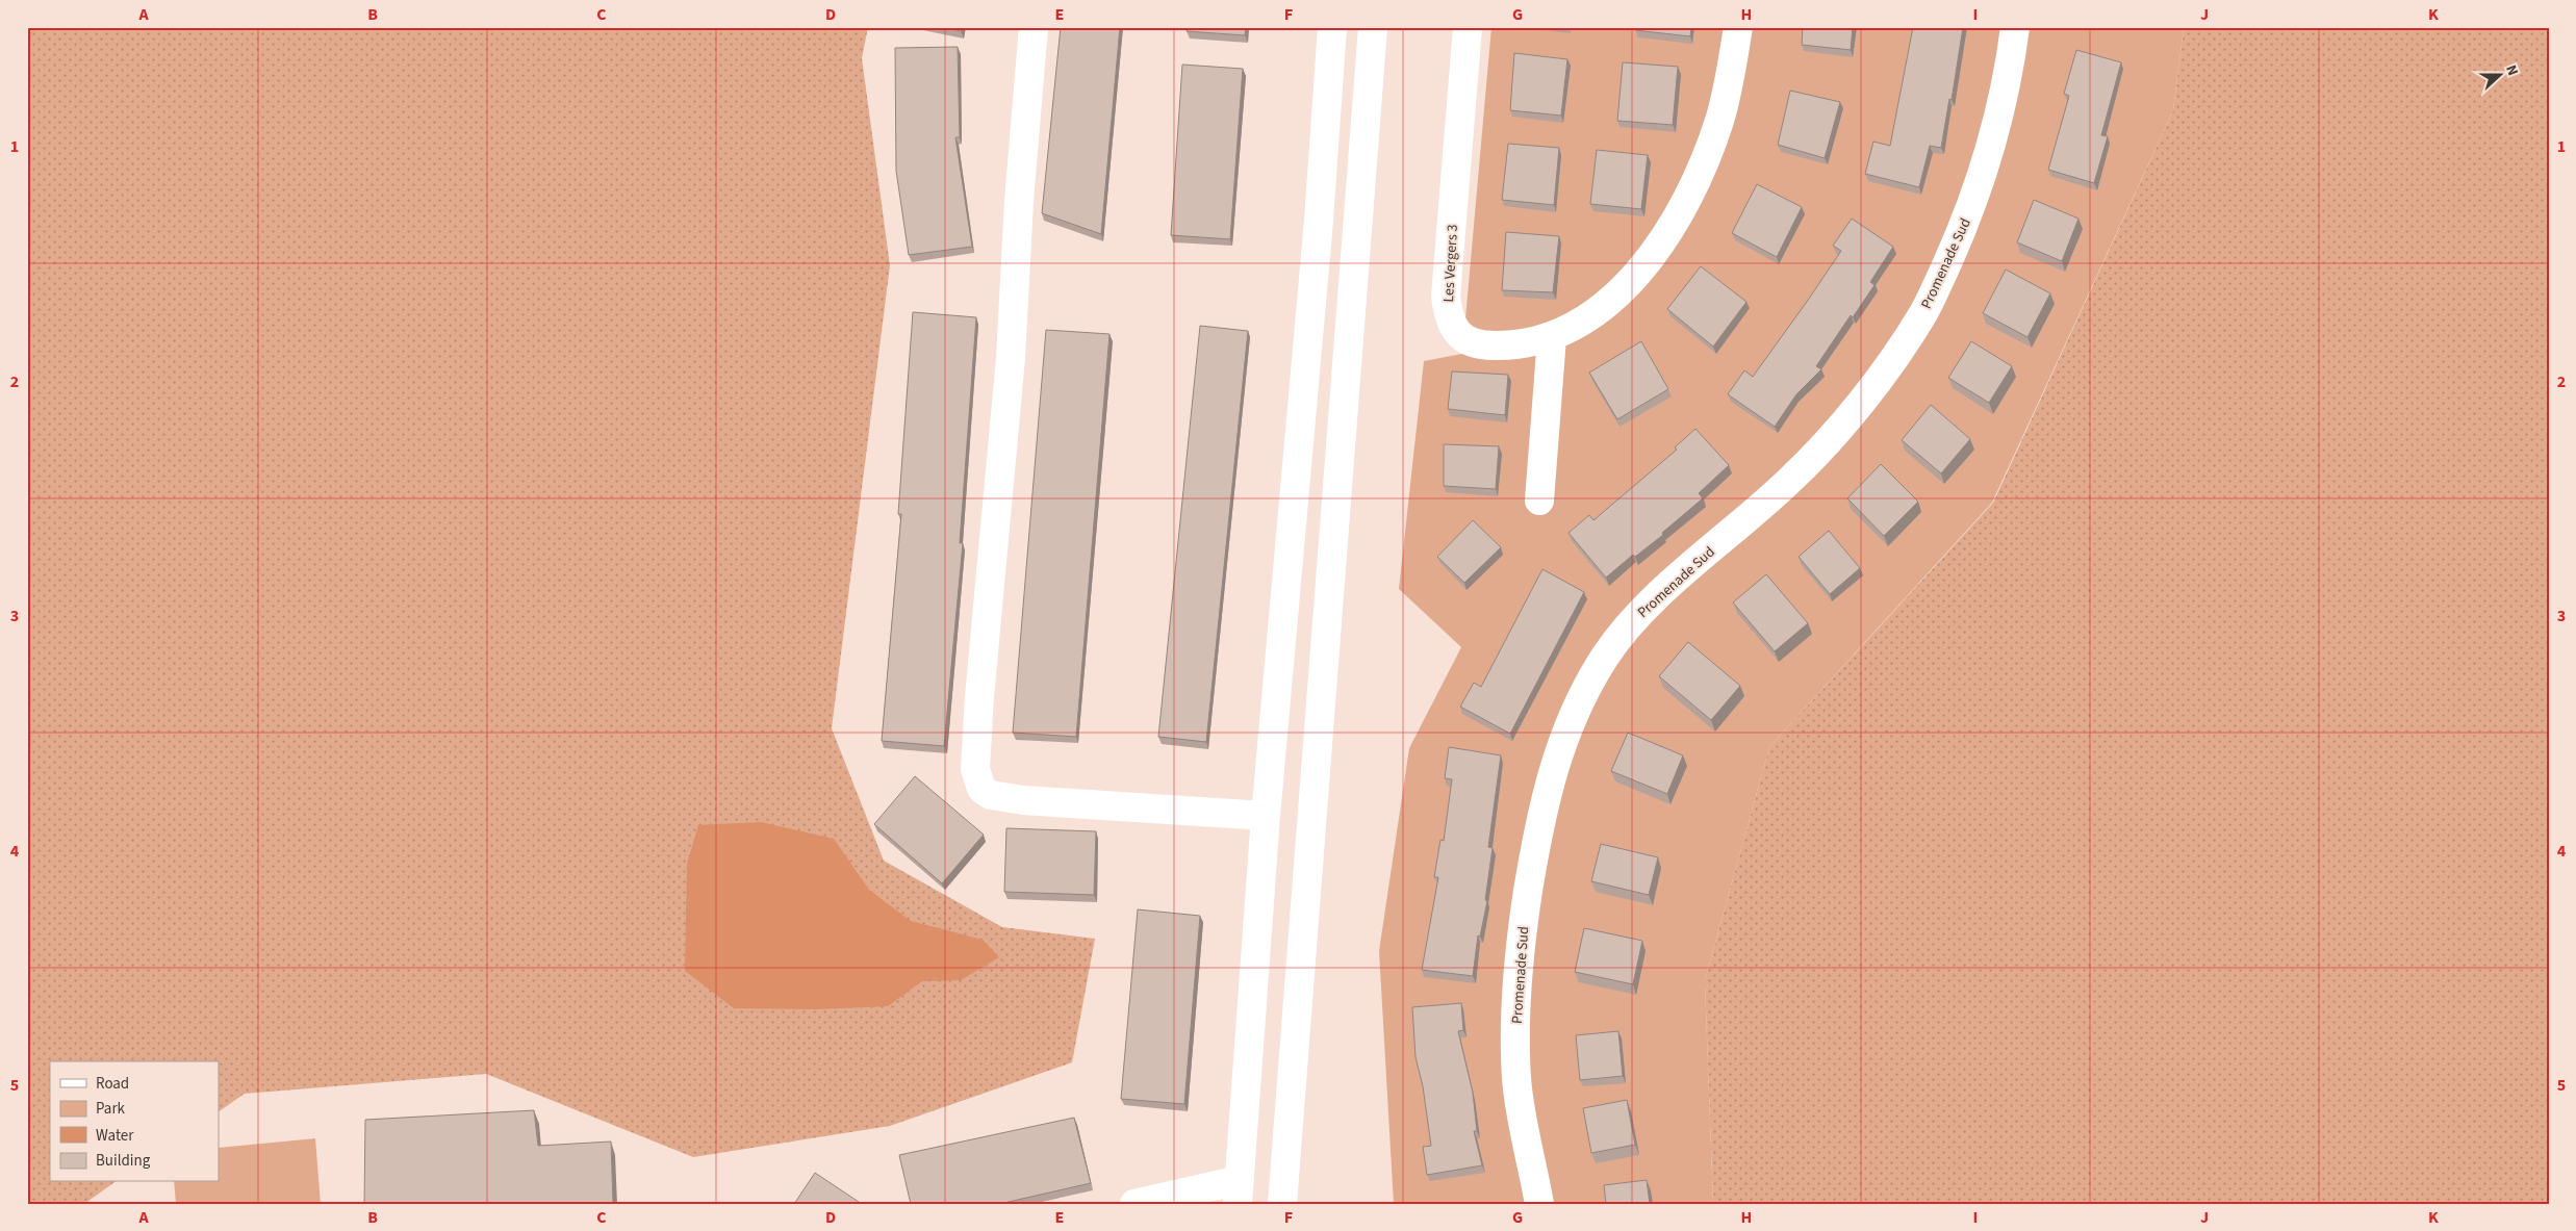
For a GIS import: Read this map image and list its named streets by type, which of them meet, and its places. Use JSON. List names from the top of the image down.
{
  "streets": {
    "street": ["Les Vergers 3", "Promenade Sud"]
  },
  "legend": [
    "Road",
    "Park",
    "Water",
    "Building"
  ],
  "north": "right",
  "grid": {
    "columns": [
      "A",
      "B",
      "C",
      "D",
      "E",
      "F",
      "G",
      "H",
      "I",
      "J",
      "K"
    ],
    "rows": [
      "1",
      "2",
      "3",
      "4",
      "5"
    ]
  }
}
